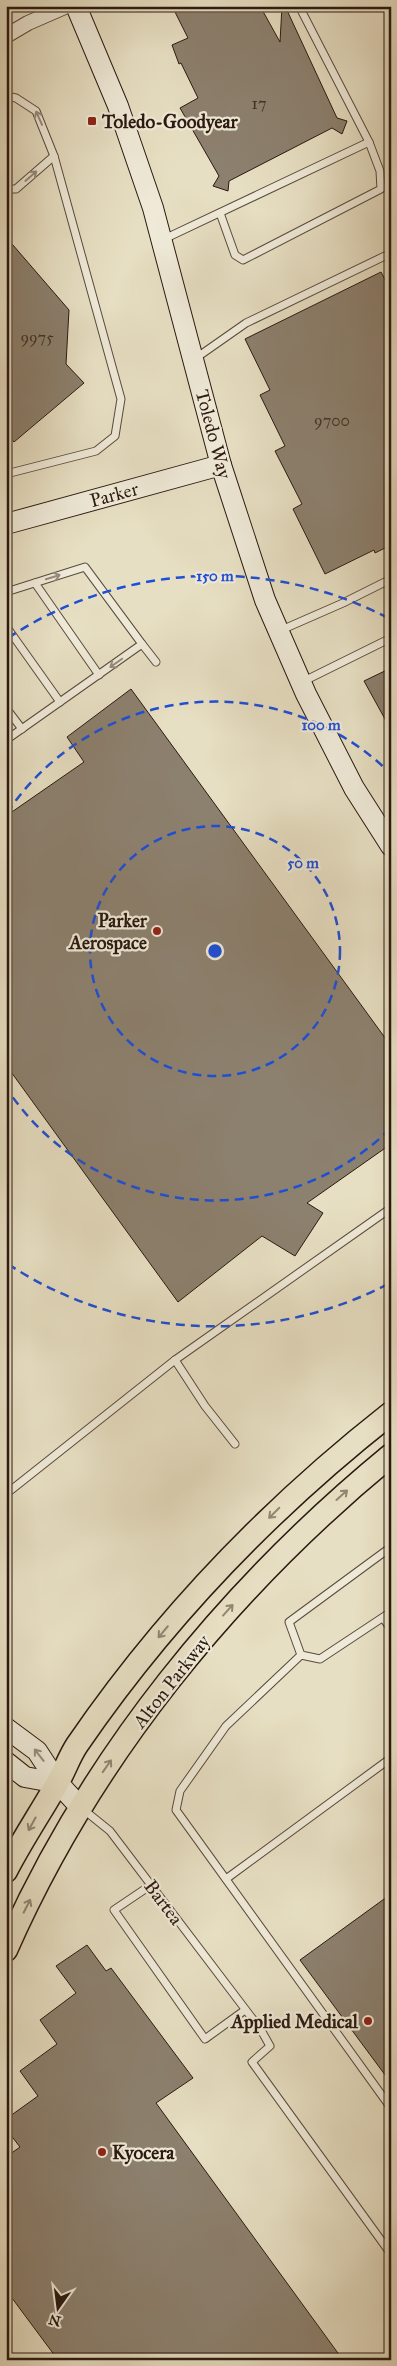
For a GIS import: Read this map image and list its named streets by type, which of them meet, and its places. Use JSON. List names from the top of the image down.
{
  "streets": {
    "main road": [
      "Toledo Way",
      "Parker",
      "Alton Parkway",
      "Bartea"
    ]
  },
  "crossings": [
    ["Toledo Way", "Parker"],
    ["Alton Parkway", "Bartea"]
  ],
  "places": {
    "transit": ["Toledo-Goodyear"],
    "other": ["Parker Aerospace", "Applied Medical", "Kyocera"]
  },
  "house_numbers": ["17", "9975", "9700"],
  "north": "bottom",
  "rings": ["150 m", "100 m", "50 m"]
}
